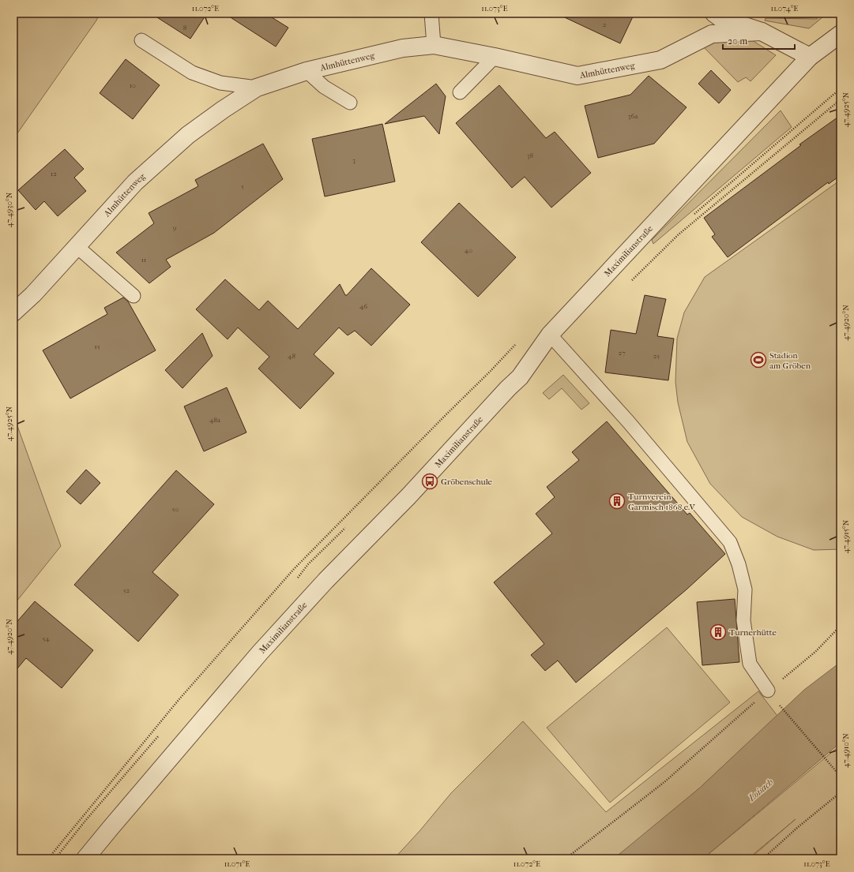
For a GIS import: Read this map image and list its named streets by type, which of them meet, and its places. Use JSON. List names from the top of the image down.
{
  "streets": {
    "street": ["Almhüttenweg", "Maximilianstraße"]
  },
  "water": ["Loisach"],
  "places": {
    "sports": ["Stadion am Gröben"],
    "bus stop": ["Gröbenschule"],
    "building": ["Turnverein Garmisch 1868 e.V", "Turnerhütte"]
  },
  "house_numbers": [
    "2",
    "8",
    "10",
    "36a",
    "38",
    "3",
    "12",
    "5",
    "9",
    "40",
    "11",
    "46",
    "15",
    "27",
    "48",
    "25",
    "48a",
    "50",
    "52",
    "54"
  ],
  "scale_bar": "20 m",
  "coordinates": [
    "11.072°E",
    "11.073°E",
    "11.074°E",
    "47.4925°N",
    "47.4930°N",
    "47.4920°N",
    "47.4915°N",
    "47.4910°N",
    "11.071°E"
  ]
}
